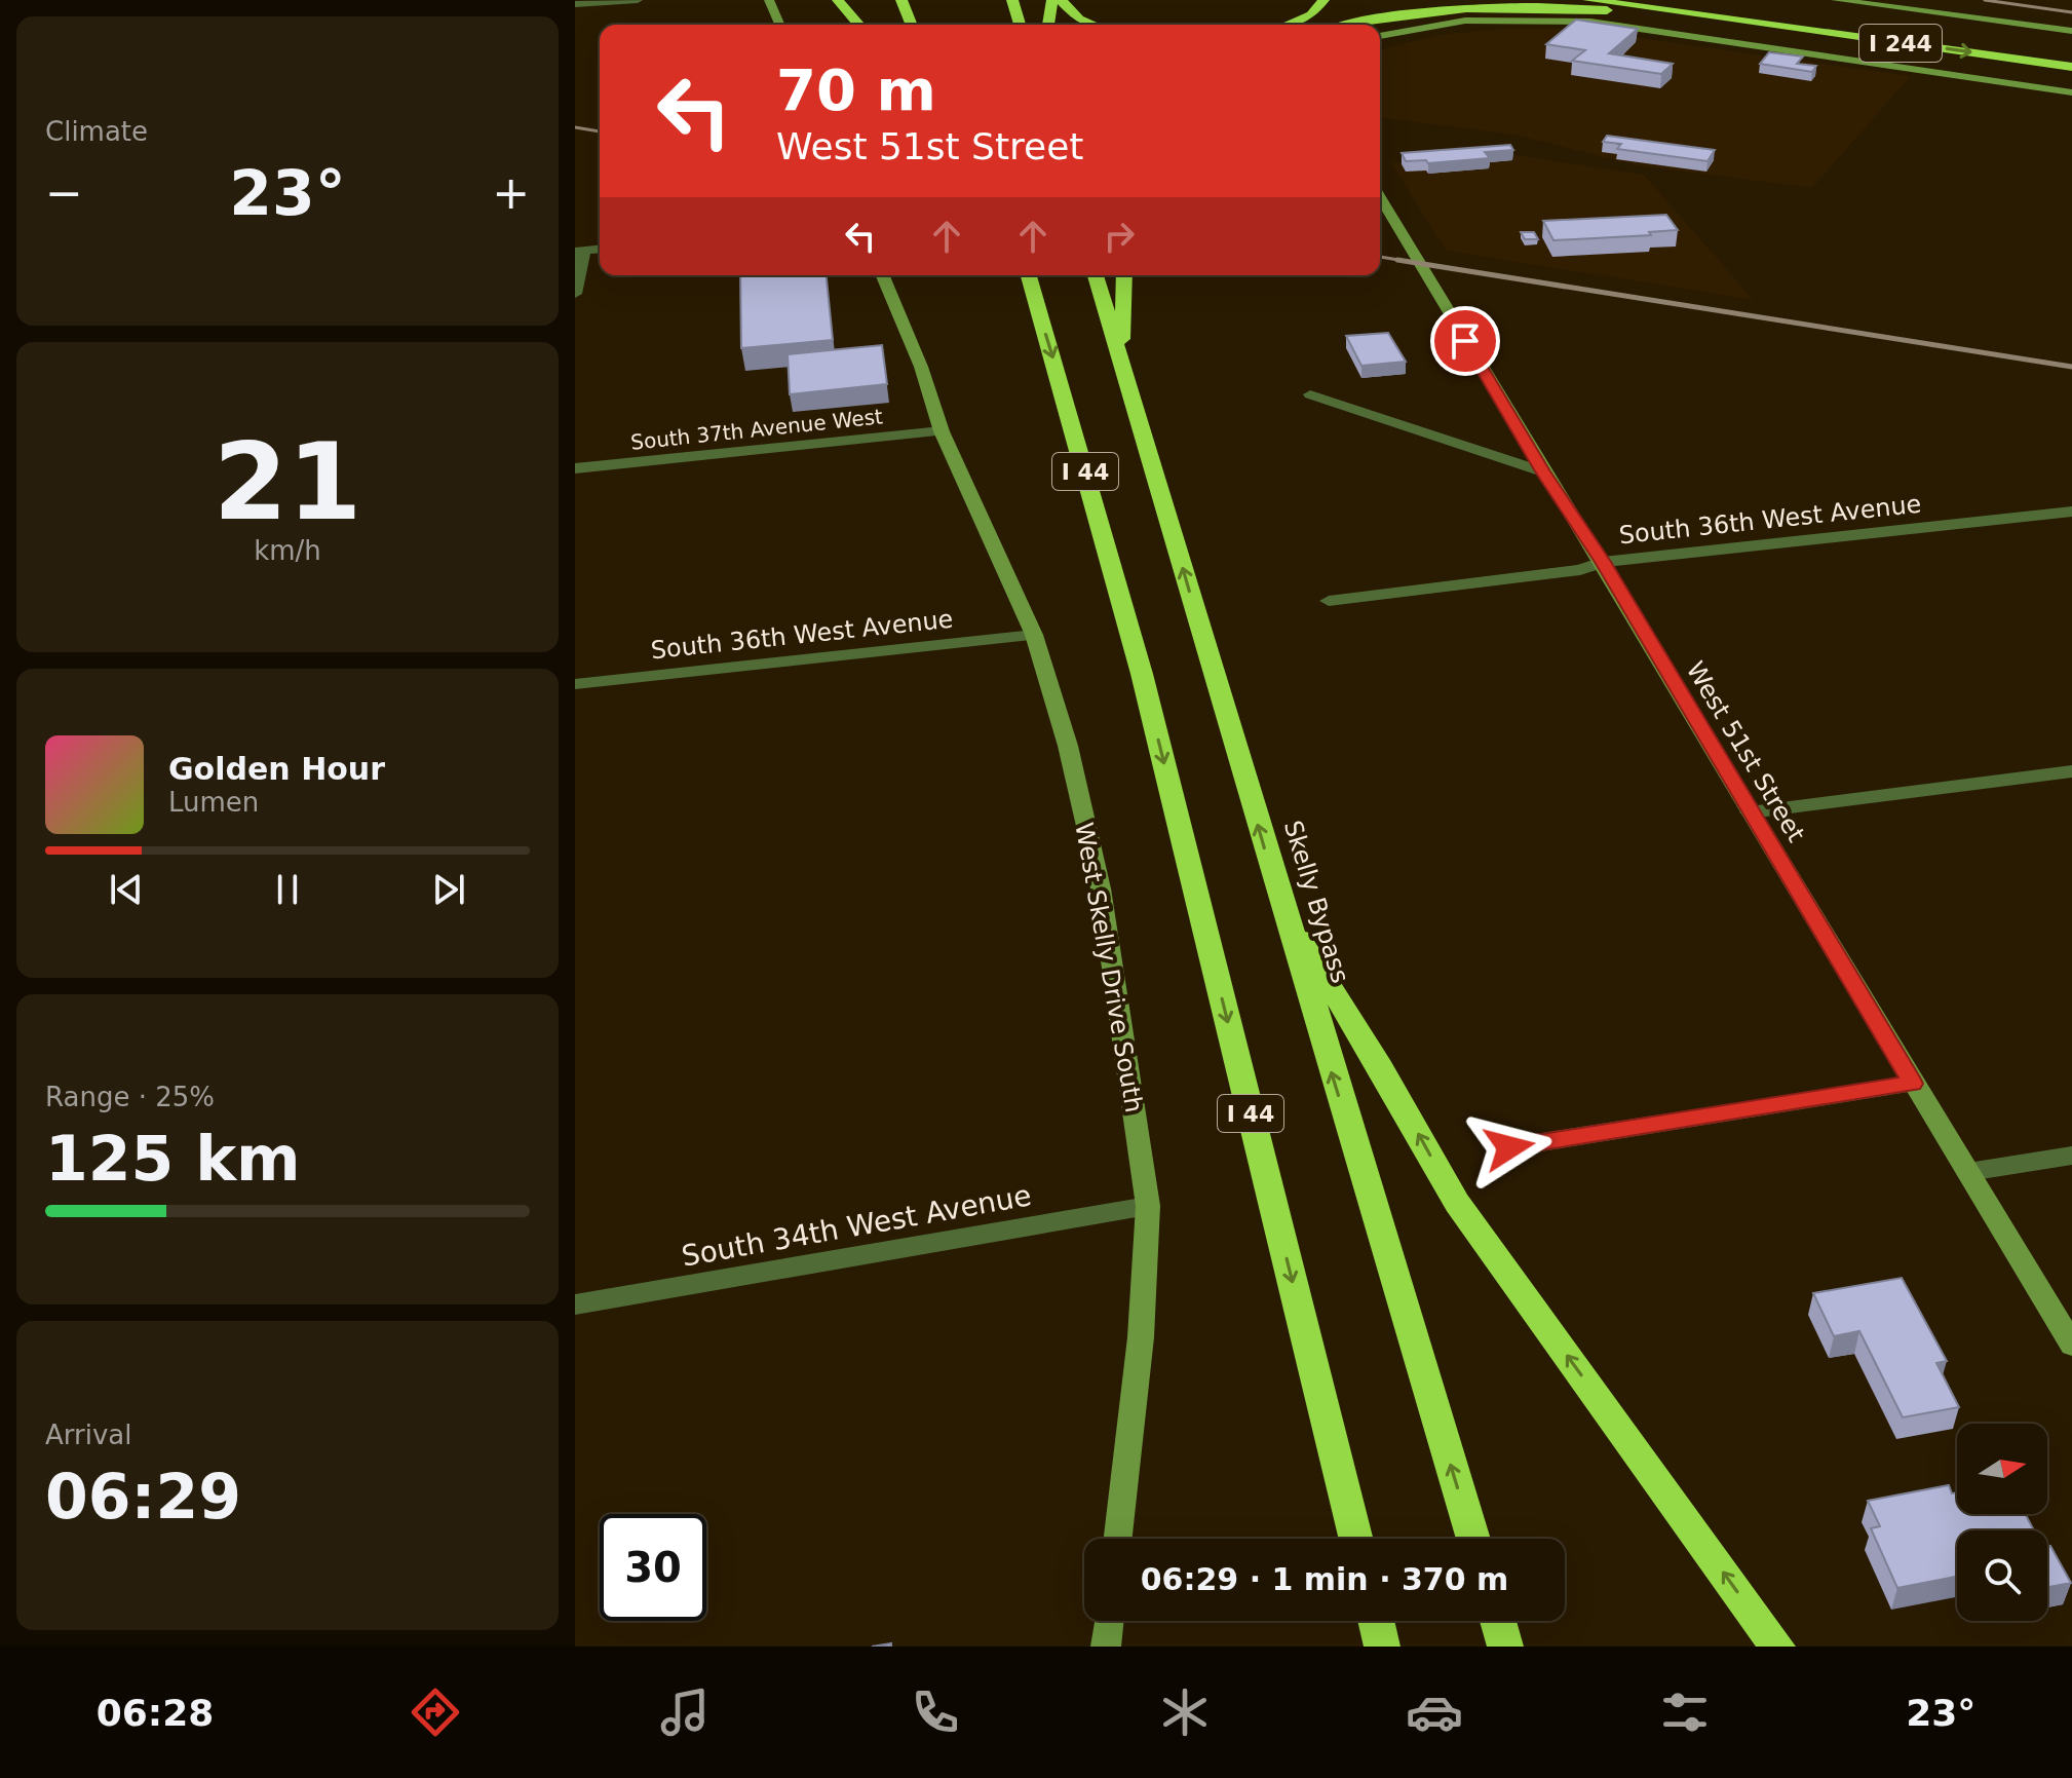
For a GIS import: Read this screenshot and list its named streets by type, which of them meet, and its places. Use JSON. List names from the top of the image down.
{
  "streets": {
    "highway": ["I 244", "I 44", "Skelly Bypass"],
    "street": [
      "South 37th Avenue West",
      "South 36th West Avenue",
      "West 51st Street",
      "West Skelly Drive South",
      "South 34th West Avenue"
    ]
  },
  "crossings": [
    ["South 37th Avenue West", "West Skelly Drive South"],
    ["South 36th West Avenue", "West 51st Street"],
    ["South 36th West Avenue", "West Skelly Drive South"],
    ["West Skelly Drive South", "South 34th West Avenue"]
  ],
  "north": "right",
  "page": {
    "tile": [
      "Climate",
      ["21", "km/h"],
      ["Range · 25%", "125 km"],
      ["Arrival", "06:29"]
    ],
    "turn": ["70 m", "West 51st Street"],
    "heat": ["−", "23°", "+"],
    "song": ["Golden Hour", "Lumen"],
    "limit": "30",
    "trip": "06:29 · 1 min · 370 m",
    "tabs": ["06:28", "23°"]
  }
}
